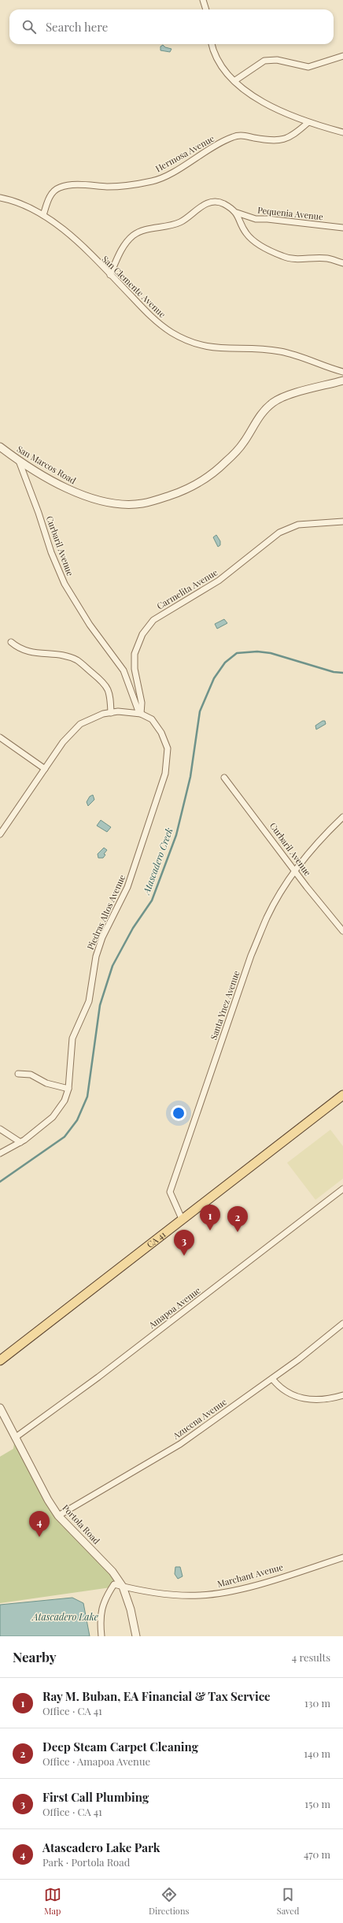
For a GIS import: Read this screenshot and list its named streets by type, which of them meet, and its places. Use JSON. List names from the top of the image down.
{
  "streets": {
    "main road": ["CA 41"],
    "street": [
      "Hermosa Avenue",
      "Pequenia Avenue",
      "San Clemente Avenue",
      "San Marcos Road",
      "Curbaril Avenue",
      "Carmelita Avenue",
      "Piedras Altos Avenue",
      "Santa Ynez Avenue",
      "Amapoa Avenue",
      "Azucena Avenue",
      "Portola Road",
      "Marchant Avenue"
    ]
  },
  "crossings": [
    ["Hermosa Avenue", "San Clemente Avenue"],
    ["Pequenia Avenue", "San Clemente Avenue"],
    ["San Marcos Road", "Curbaril Avenue"],
    ["Curbaril Avenue", "Carmelita Avenue"],
    ["Curbaril Avenue", "Piedras Altos Avenue"],
    ["Curbaril Avenue", "Santa Ynez Avenue"],
    ["Carmelita Avenue", "Piedras Altos Avenue"],
    ["Santa Ynez Avenue", "CA 41"],
    ["Amapoa Avenue", "Portola Road"],
    ["Azucena Avenue", "Portola Road"],
    ["Portola Road", "Marchant Avenue"]
  ],
  "water": ["Atascadero Creek", "Atascadero Lake"],
  "page": {
    "search": "Search here",
    "pins": [
      "1",
      "2",
      "3",
      "4"
    ],
    "heading": ["Nearby", "4 results"],
    "list": [
      {
        "mark": "1",
        "name": "Ray M. Buban, EA Financial & Tax Service",
        "note": "Office · CA 41",
        "value": "130 m"
      },
      {
        "mark": "2",
        "name": "Deep Steam Carpet Cleaning",
        "note": "Office · Amapoa Avenue",
        "value": "140 m"
      },
      {
        "mark": "3",
        "name": "First Call Plumbing",
        "note": "Office · CA 41",
        "value": "150 m"
      },
      {
        "mark": "4",
        "name": "Atascadero Lake Park",
        "note": "Park · Portola Road",
        "value": "470 m"
      }
    ],
    "nav": ["Map", "Directions", "Saved"]
  }
}
